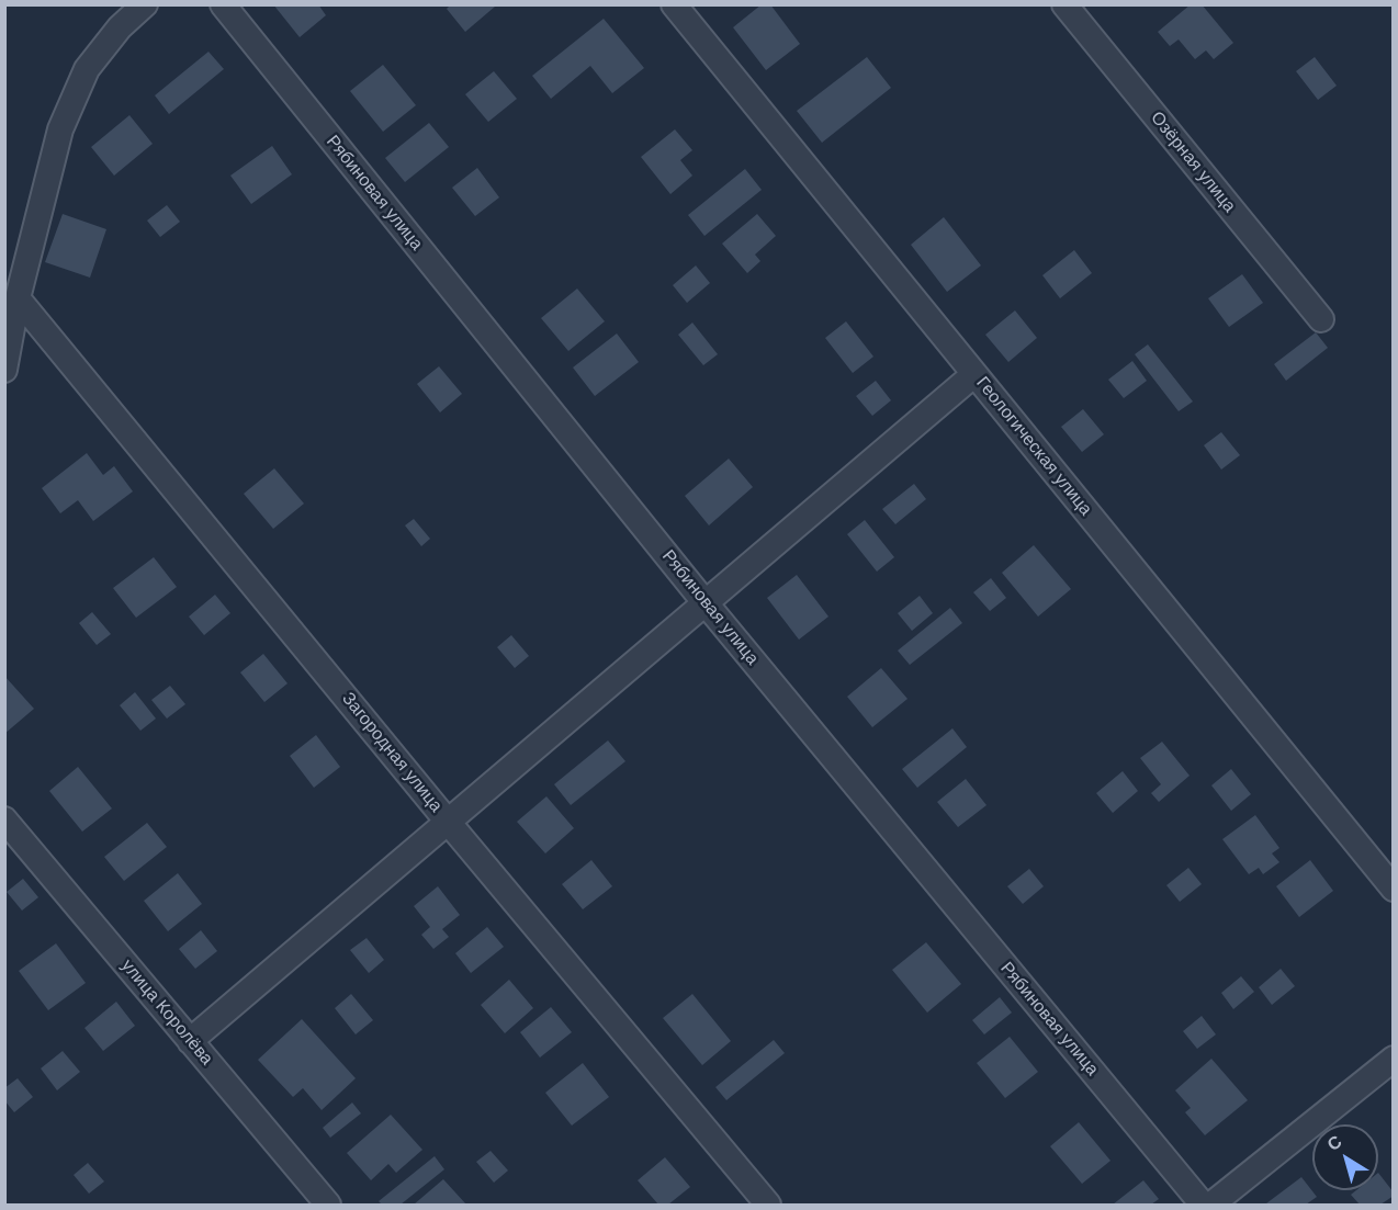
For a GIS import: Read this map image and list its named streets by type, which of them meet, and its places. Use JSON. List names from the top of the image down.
{
  "streets": {
    "street": [
      "Озёрная улица",
      "Рябиновая улица",
      "Геологическая улица",
      "Загородная улица",
      "улица Королёва"
    ]
  },
  "north": "top left"
}
